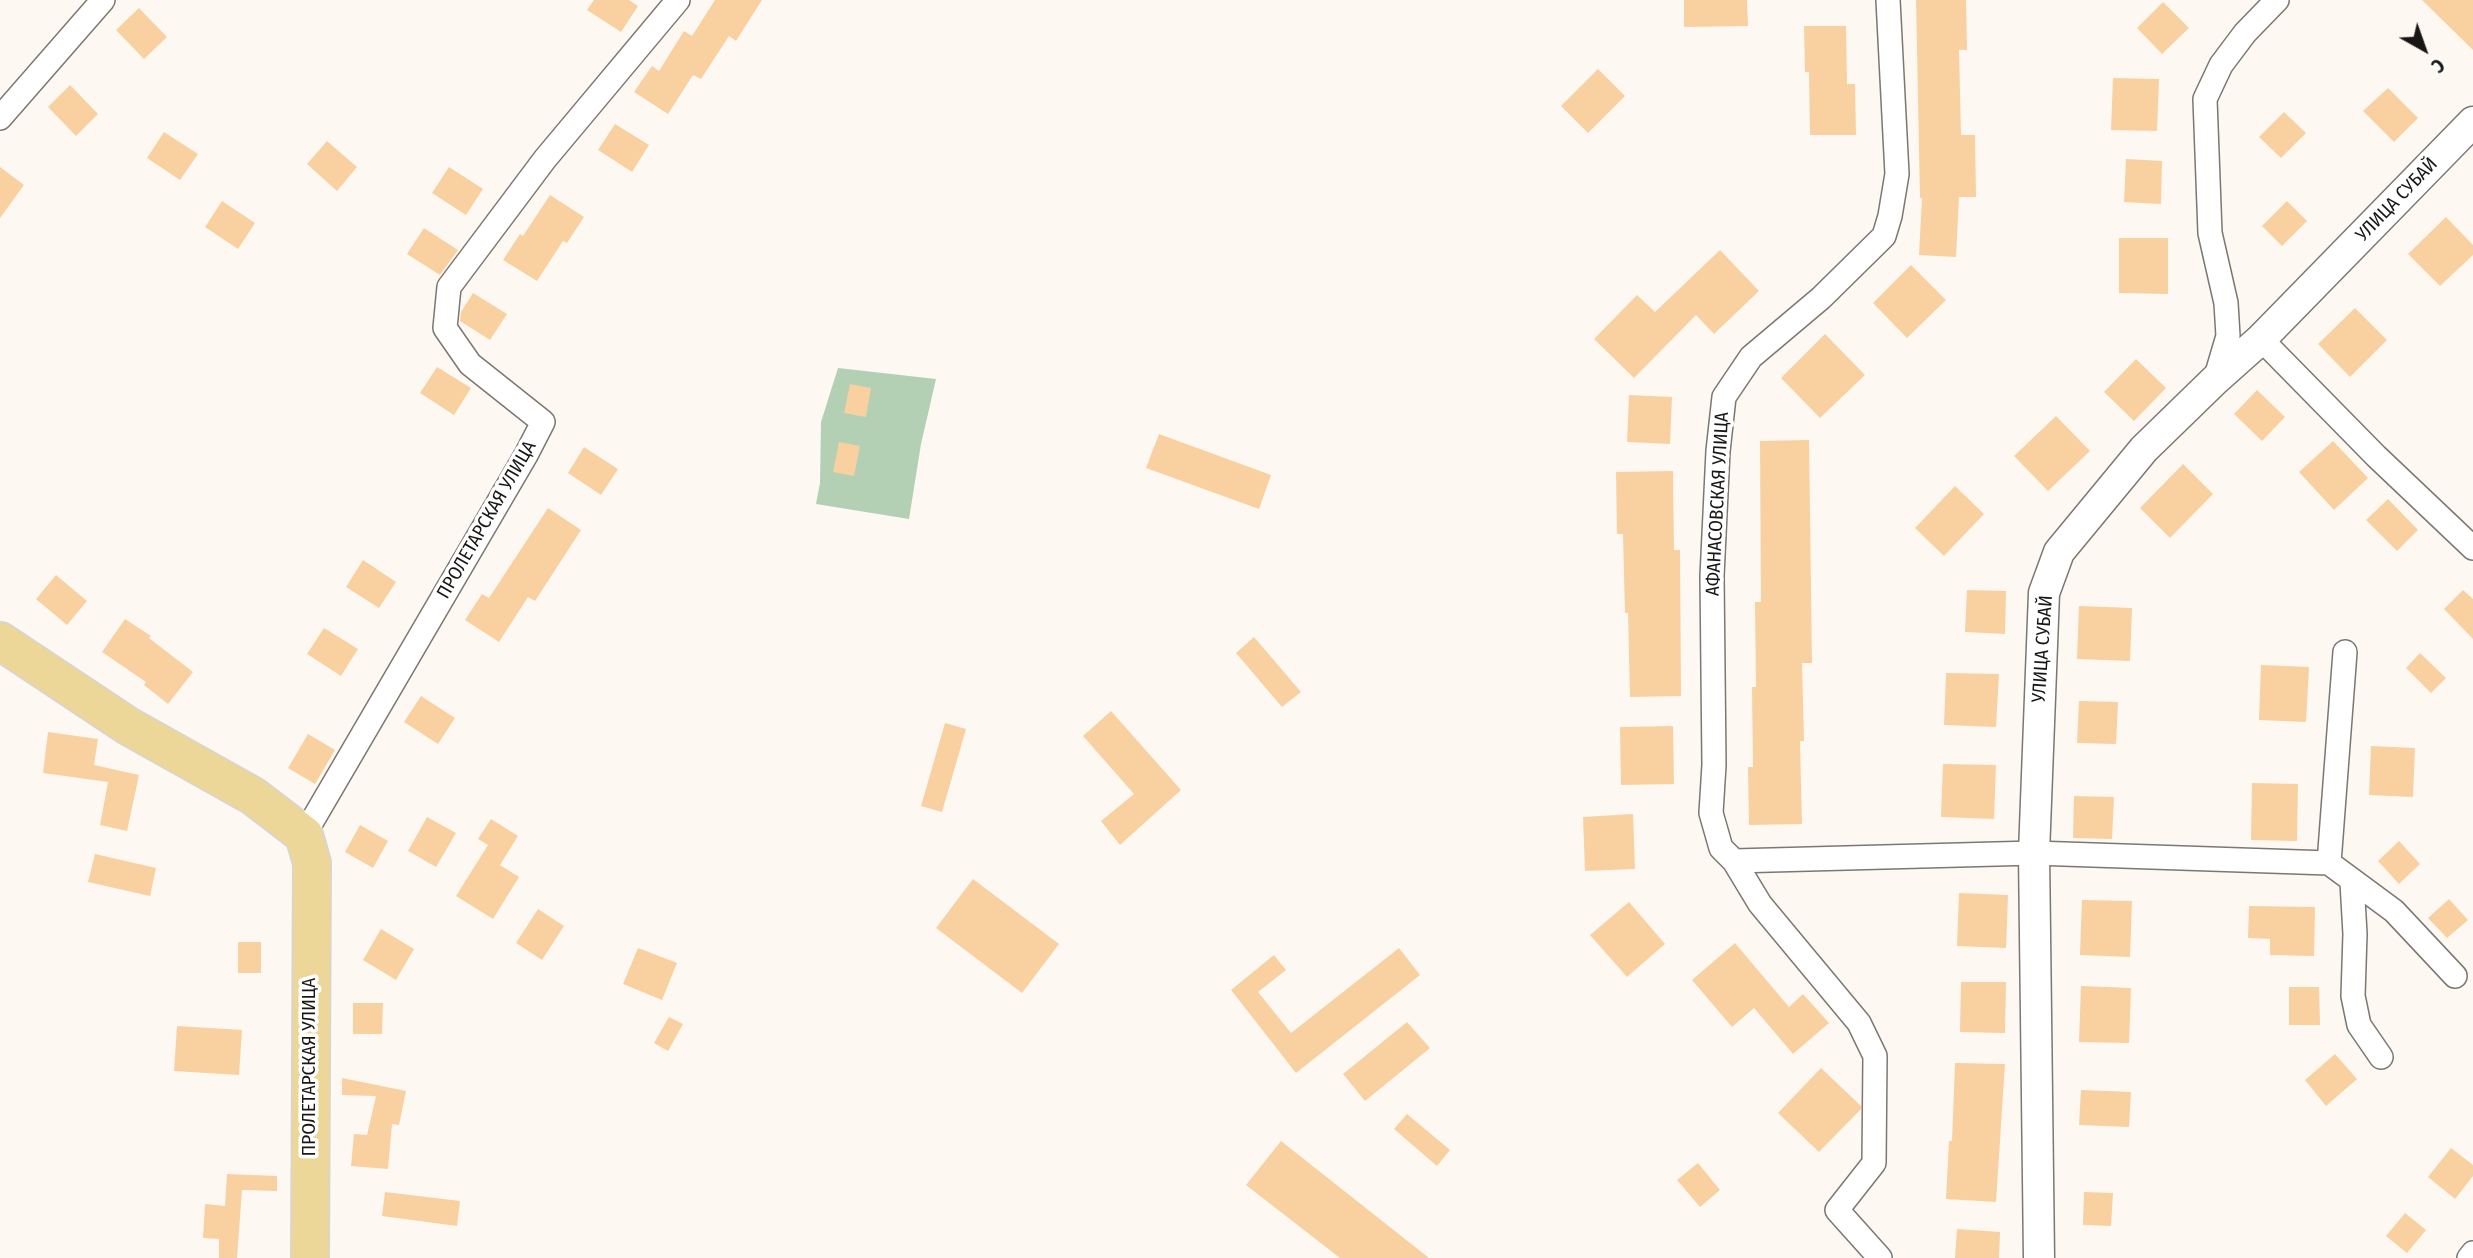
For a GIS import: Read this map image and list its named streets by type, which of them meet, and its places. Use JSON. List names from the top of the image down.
{
  "streets": {
    "main road": ["ПРОЛЕТАРСКАЯ УЛИЦА"],
    "street": ["УЛИЦА СУБАЙ", "АФАНАСОВСКАЯ УЛИЦА"]
  },
  "north": "bottom right"
}
